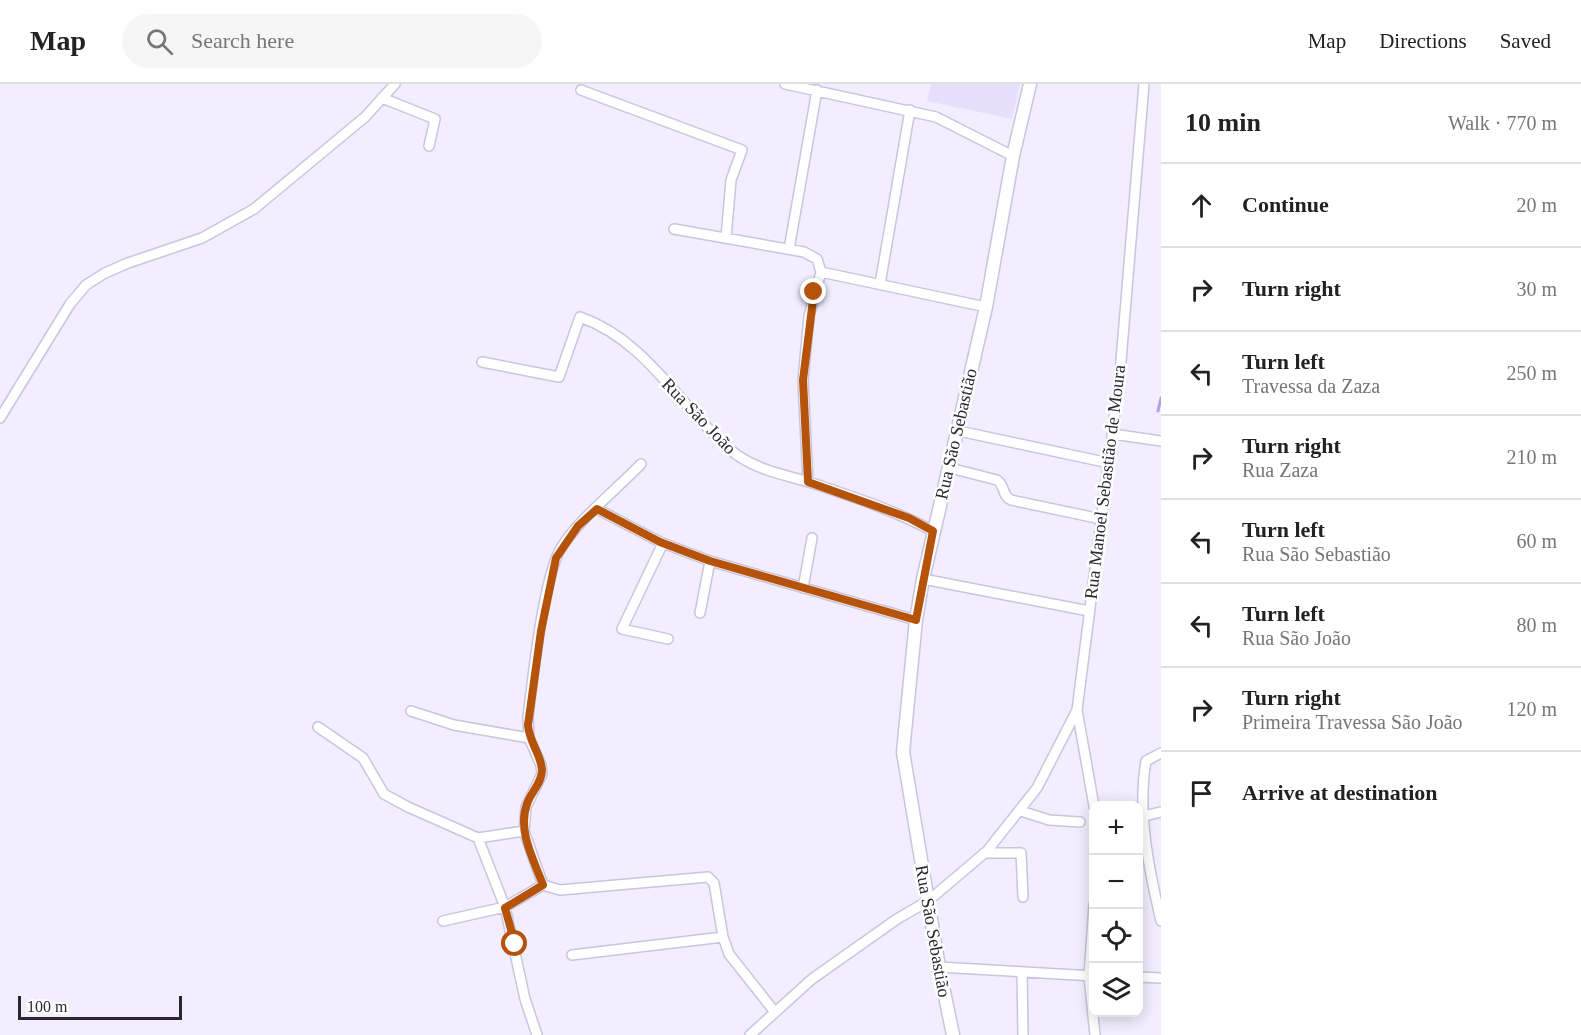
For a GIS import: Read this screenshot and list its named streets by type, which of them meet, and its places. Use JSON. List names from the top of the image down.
{
  "streets": {
    "street": ["Rua São João", "Rua São Sebastião", "Rua Manoel Sebastião de Moura"]
  },
  "crossings": [
    ["Rua São João", "Rua São Sebastião"],
    ["Rua São Sebastião", "Rua Manoel Sebastião de Moura"]
  ],
  "scale_bar": "100 m",
  "page": {
    "header": "Map",
    "search": "Search here",
    "nav": ["Map", "Directions", "Saved"],
    "heading": ["10 min", "Walk · 770 m"],
    "list": [
      ["Continue", "20 m"],
      ["Turn right", "30 m"],
      ["Turn left", "Travessa da Zaza", "250 m"],
      ["Turn right", "Rua Zaza", "210 m"],
      ["Turn left", "Rua São Sebastião", "60 m"],
      ["Turn left", "Rua São João", "80 m"],
      ["Turn right", "Primeira Travessa São João", "120 m"],
      "Arrive at destination"
    ],
    "map_buttons": ["+", "−"],
    "scale": "100 m"
  }
}
